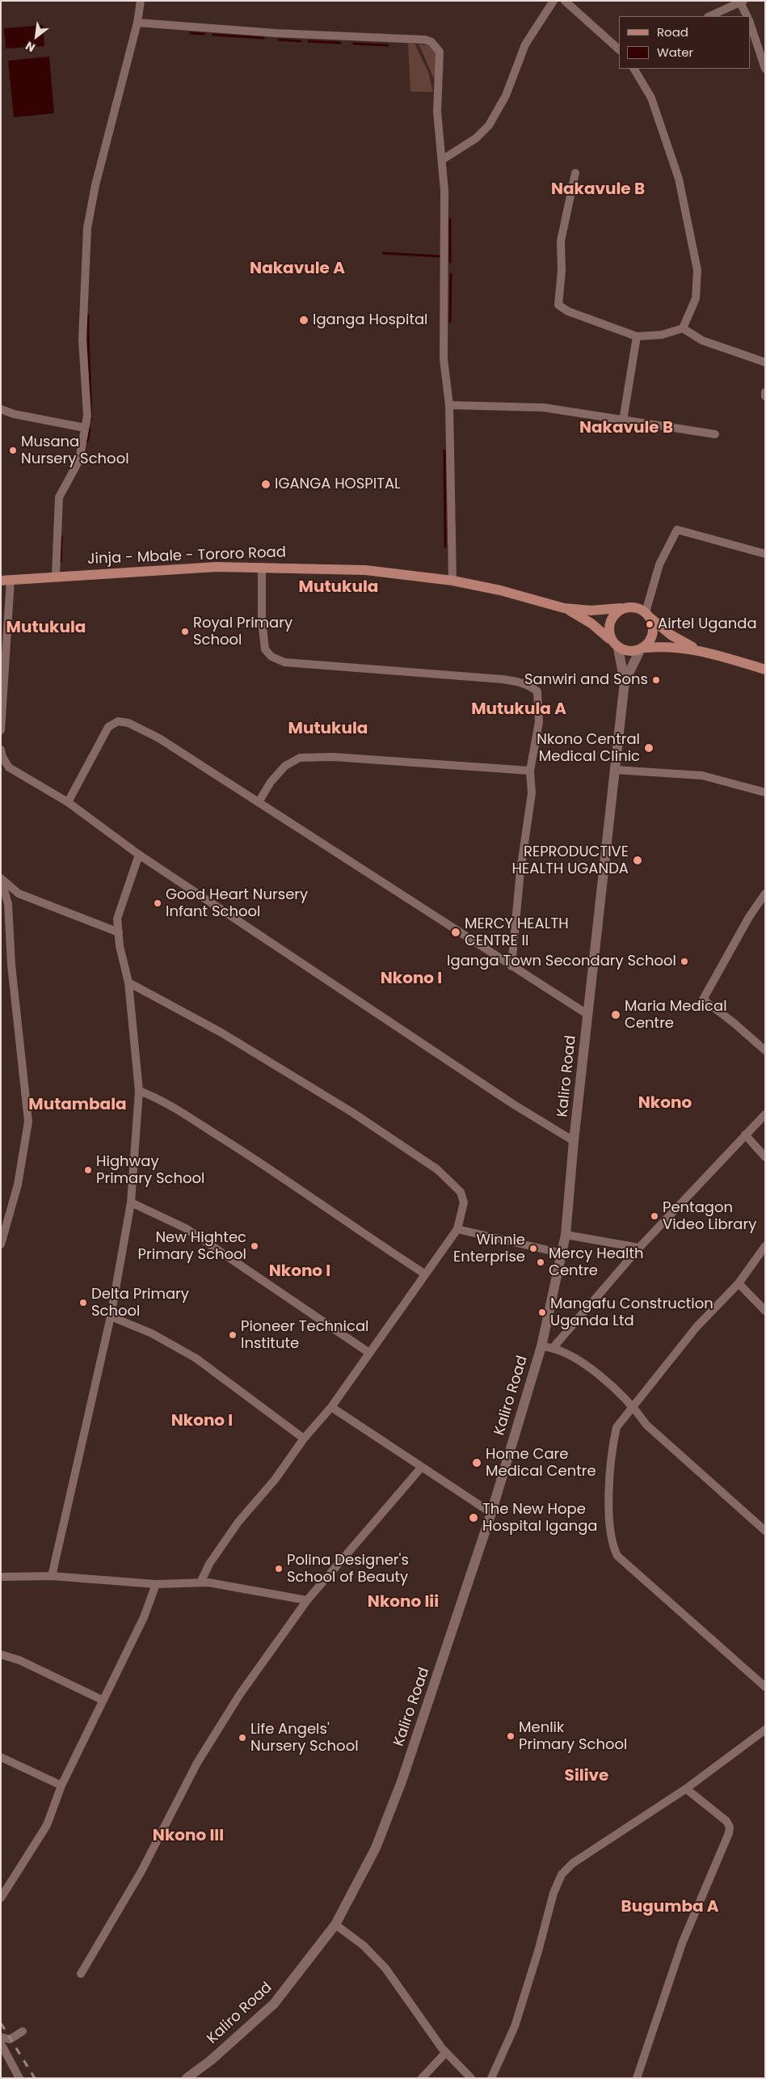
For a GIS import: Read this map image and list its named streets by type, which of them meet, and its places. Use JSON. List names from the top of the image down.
{
  "streets": {
    "main road": ["Jinja - Mbale - Tororo Road", "Kaliro Road"]
  },
  "crossings": [
    ["Jinja - Mbale - Tororo Road", "Kaliro Road"]
  ],
  "districts": [
    "Nakavule B",
    "Nakavule A",
    "Nakavule B",
    "Mutukula",
    "Mutukula",
    "Mutukula A",
    "Mutukula",
    "Nkono I",
    "Nkono",
    "Mutambala",
    "Nkono I",
    "Nkono I",
    "Nkono Iii",
    "Silive",
    "Nkono III",
    "Bugumba A"
  ],
  "places": [
    "Iganga Hospital",
    "Musana Nursery School",
    "IGANGA HOSPITAL",
    "Airtel Uganda",
    "Royal Primary School",
    "Sanwiri and Sons",
    "Nkono Central Medical Clinic",
    "REPRODUCTIVE HEALTH UGANDA",
    "Good Heart Nursery Infant School",
    "MERCY HEALTH CENTRE II",
    "Iganga Town Secondary School",
    "Maria Medical Centre",
    "Highway Primary School",
    "Pentagon Video Library",
    "New Hightec Primary School",
    "Winnie Enterprise",
    "Mercy Health Centre",
    "Delta Primary School",
    "Mangafu Construction Uganda Ltd",
    "Pioneer Technical Institute",
    "Home Care Medical Centre",
    "The New Hope Hospital Iganga",
    "Polina Designer's School of Beauty",
    "Menlik Primary School",
    "Life Angels' Nursery School"
  ],
  "legend": ["Road", "Water"],
  "north": "bottom left"
}
